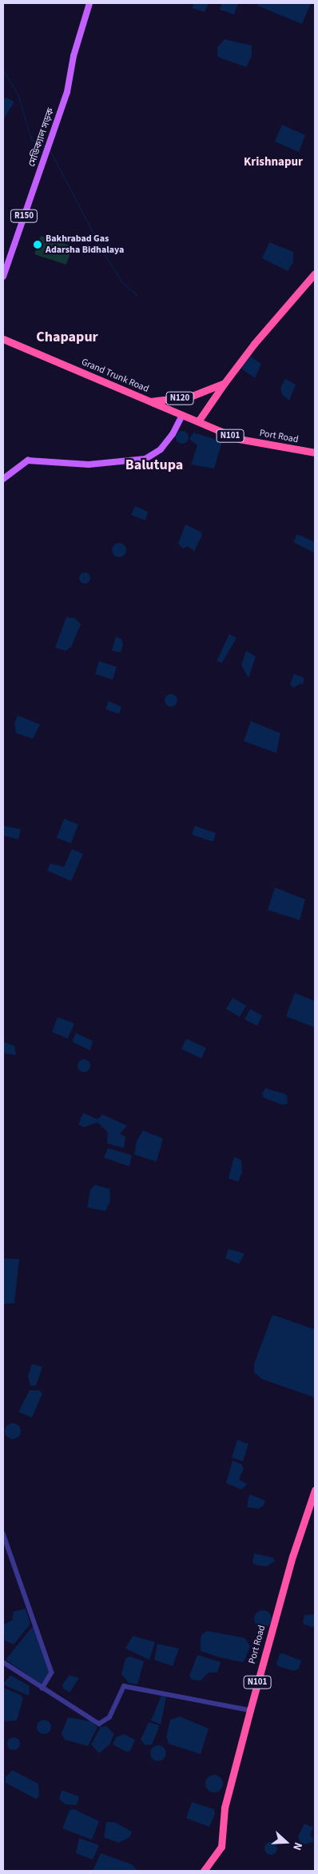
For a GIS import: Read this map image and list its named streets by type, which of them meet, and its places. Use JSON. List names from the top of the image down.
{
  "streets": {
    "highway": [
      "Grand Trunk Road",
      "N120",
      "N101",
      "Port Road"
    ],
    "main road": ["মেডিক্যাল সড়ক", "R150"]
  },
  "crossings": [
    ["Grand Trunk Road", "Port Road"]
  ],
  "districts": ["Krishnapur", "Chapapur", "Balutupa"],
  "places": ["Bakhrabad Gas Adarsha Bidhalaya"],
  "north": "right"
}
